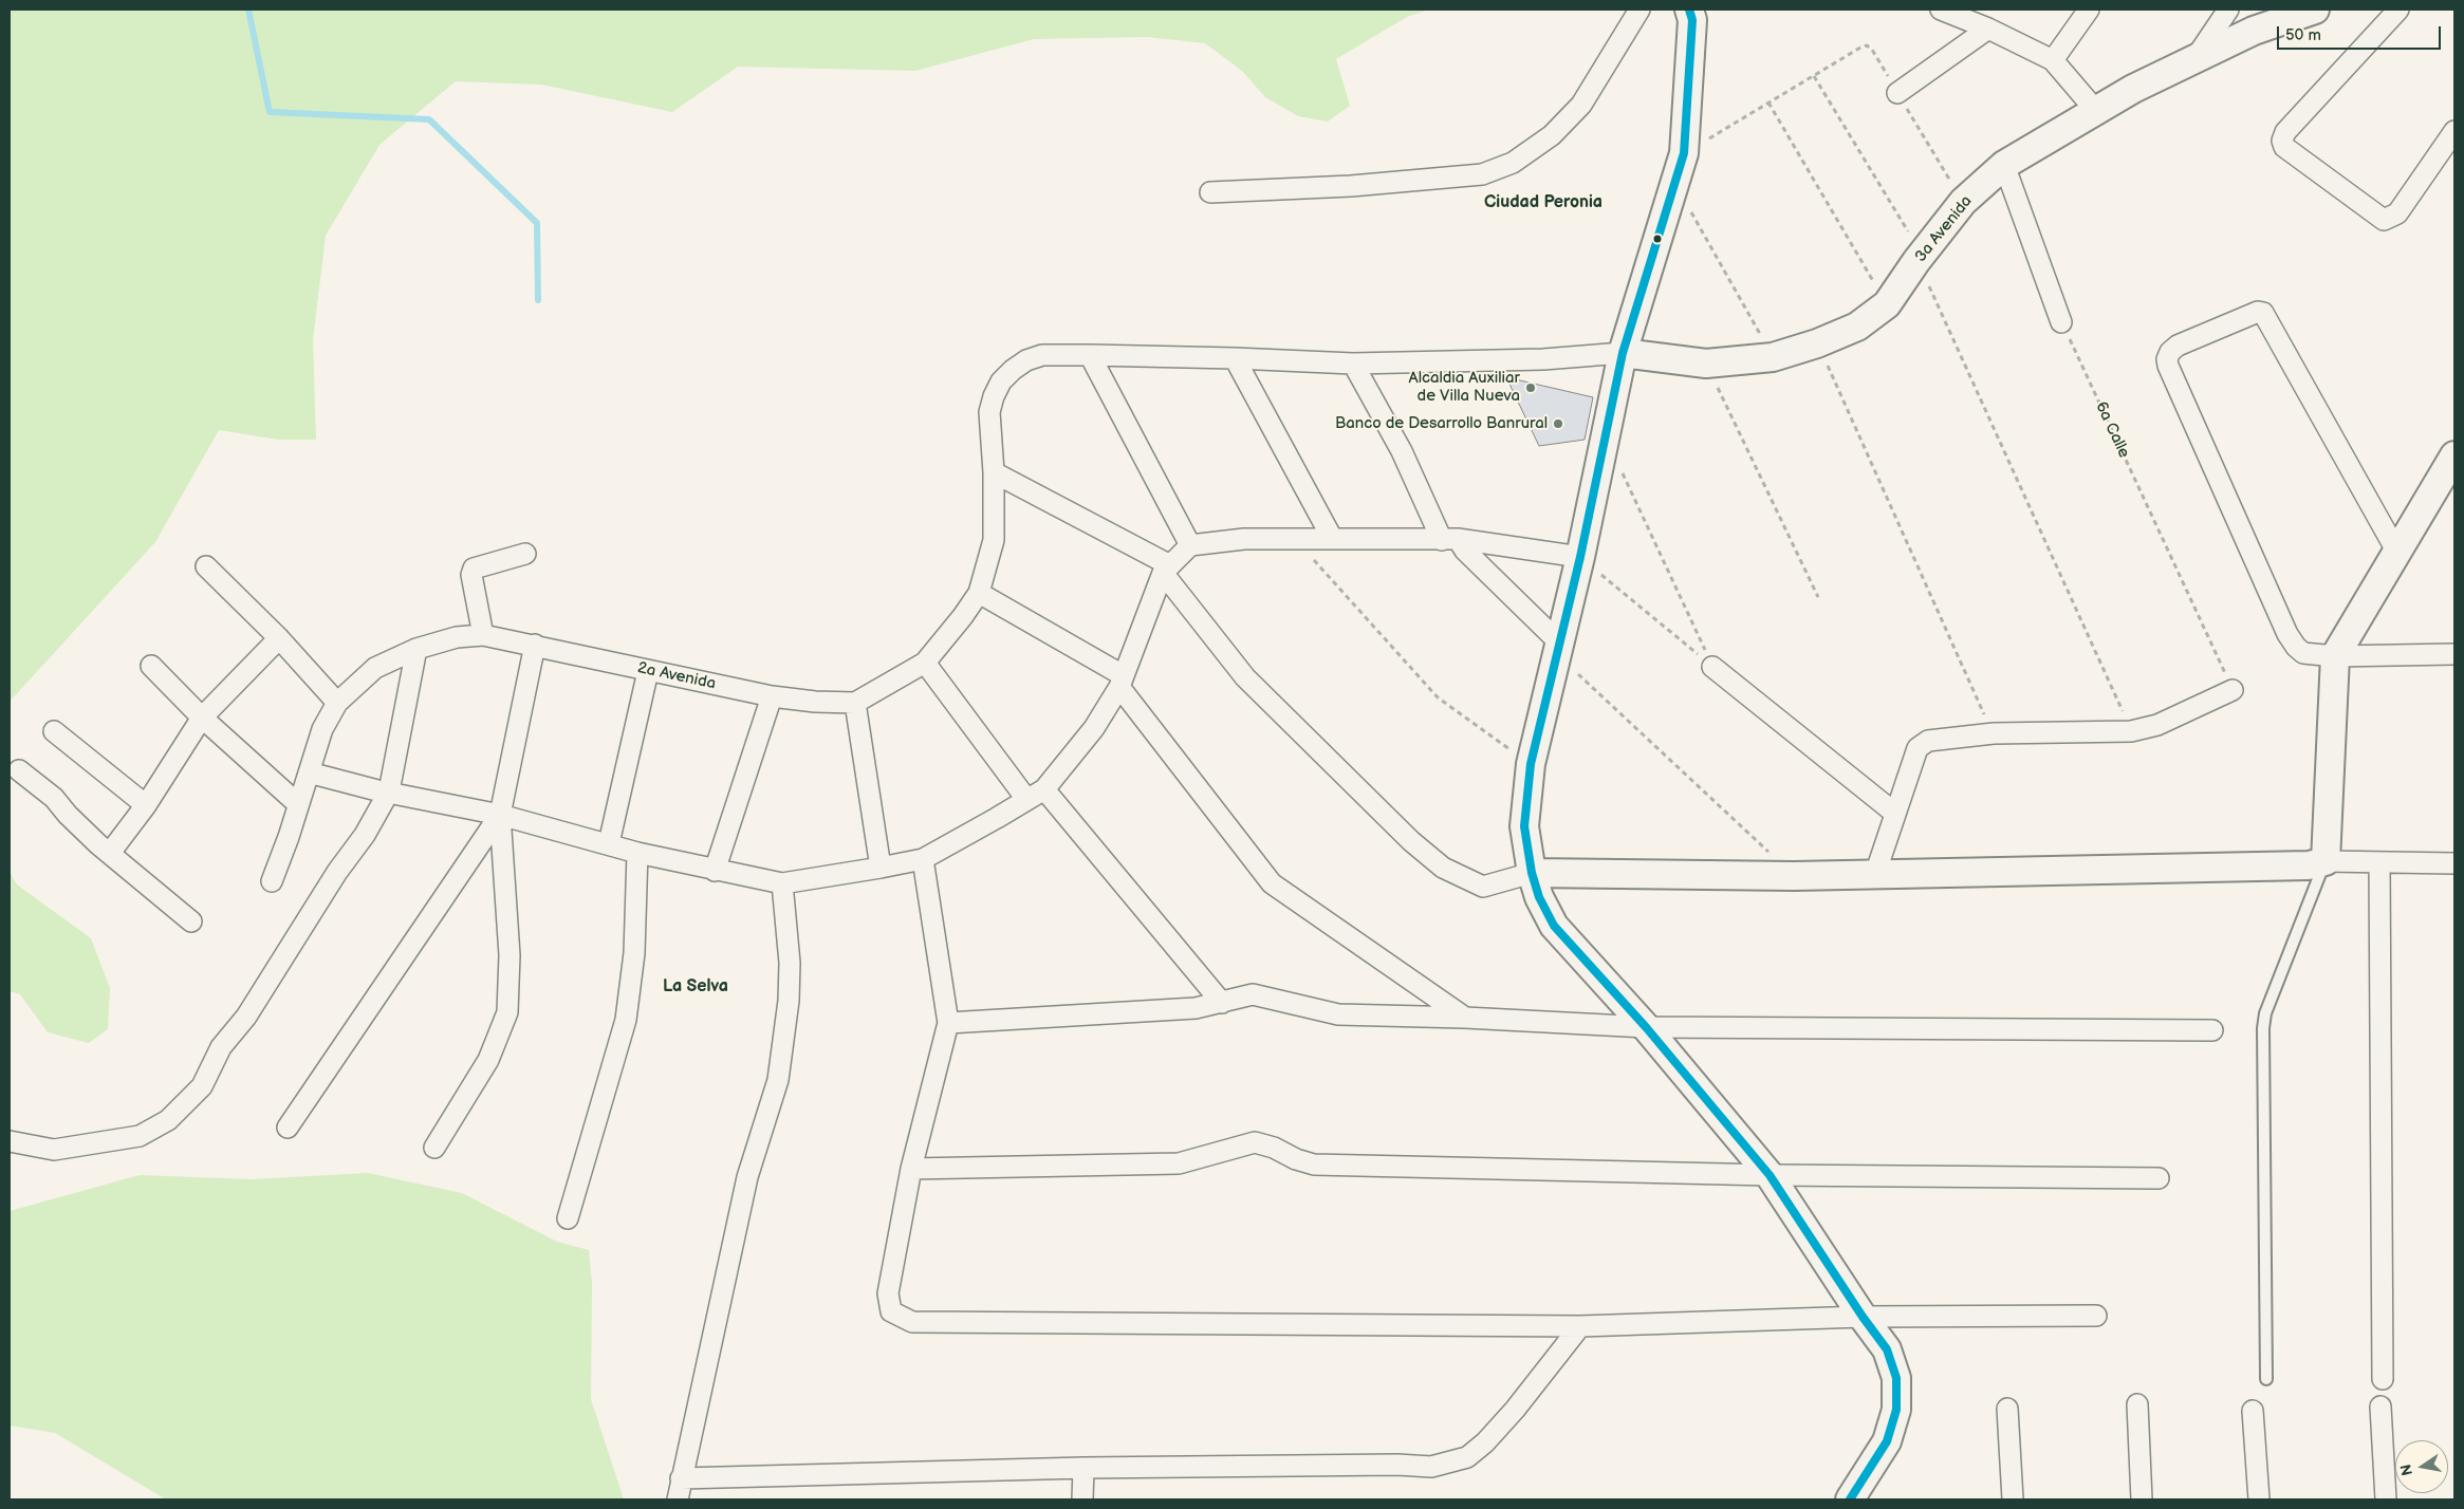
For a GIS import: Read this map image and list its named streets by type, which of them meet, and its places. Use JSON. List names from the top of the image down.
{
  "streets": {
    "street": ["3a Avenida", "2a Avenida"],
    "path": ["6a Calle"]
  },
  "districts": ["Ciudad Peronia", "La Selva"],
  "places": ["Alcaldia Auxiliar de Villa Nueva", "Banco de Desarrollo Banrural"],
  "scale_bar": "50 m",
  "north": "left"
}
